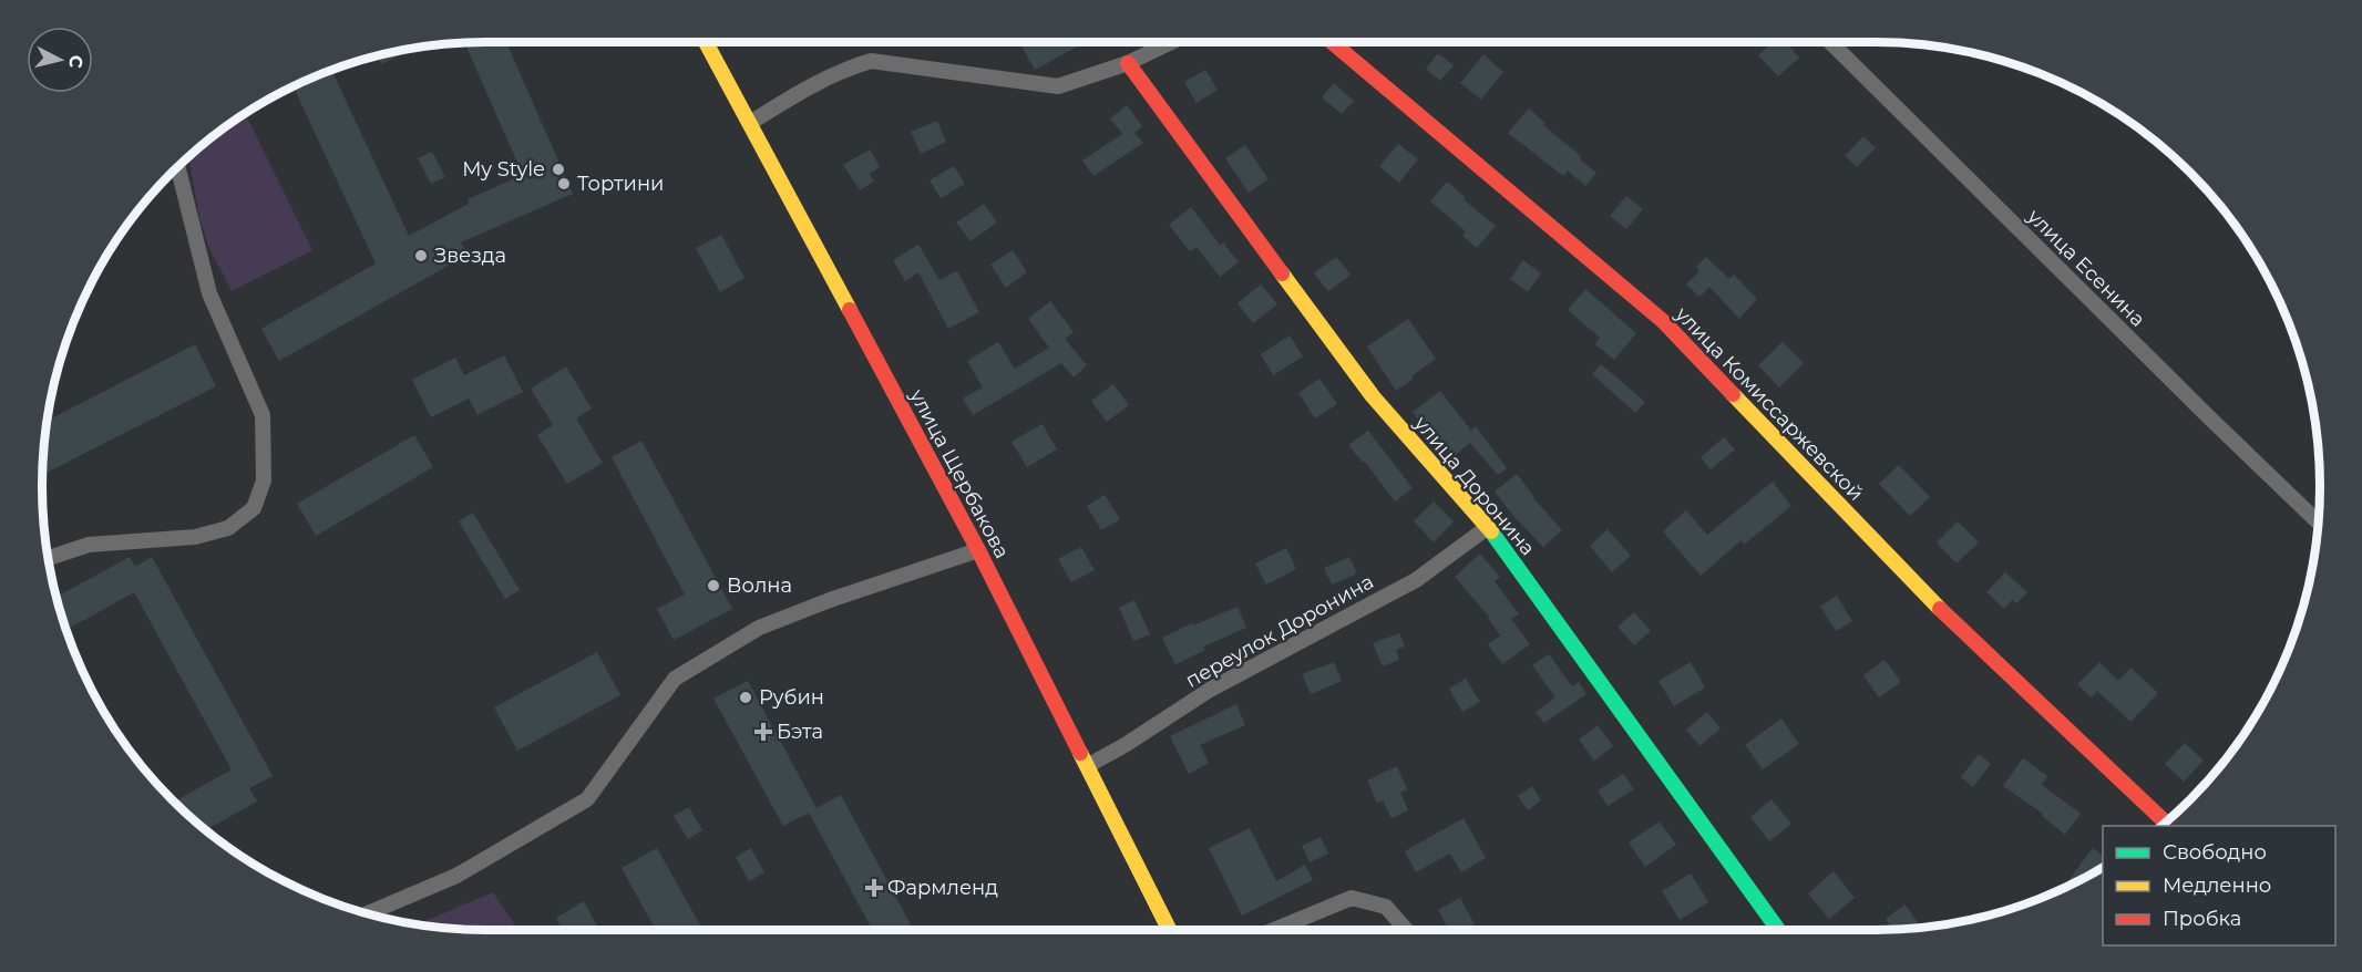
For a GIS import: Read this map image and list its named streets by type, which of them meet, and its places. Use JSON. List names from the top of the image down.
{
  "streets": {
    "street": [
      "улица Есенина",
      "улица Комиссаржевской",
      "улица Щербакова",
      "улица Доронина",
      "переулок Доронина"
    ]
  },
  "crossings": [
    ["улица Щербакова", "переулок Доронина"],
    ["улица Доронина", "переулок Доронина"]
  ],
  "places": {
    "other": [
      "My Style",
      "Тортини",
      "Звезда",
      "Волна",
      "Рубин"
    ],
    "health": ["Бэта", "Фармленд"]
  },
  "legend": ["Свободно", "Медленно", "Пробка"],
  "north": "right"
}
